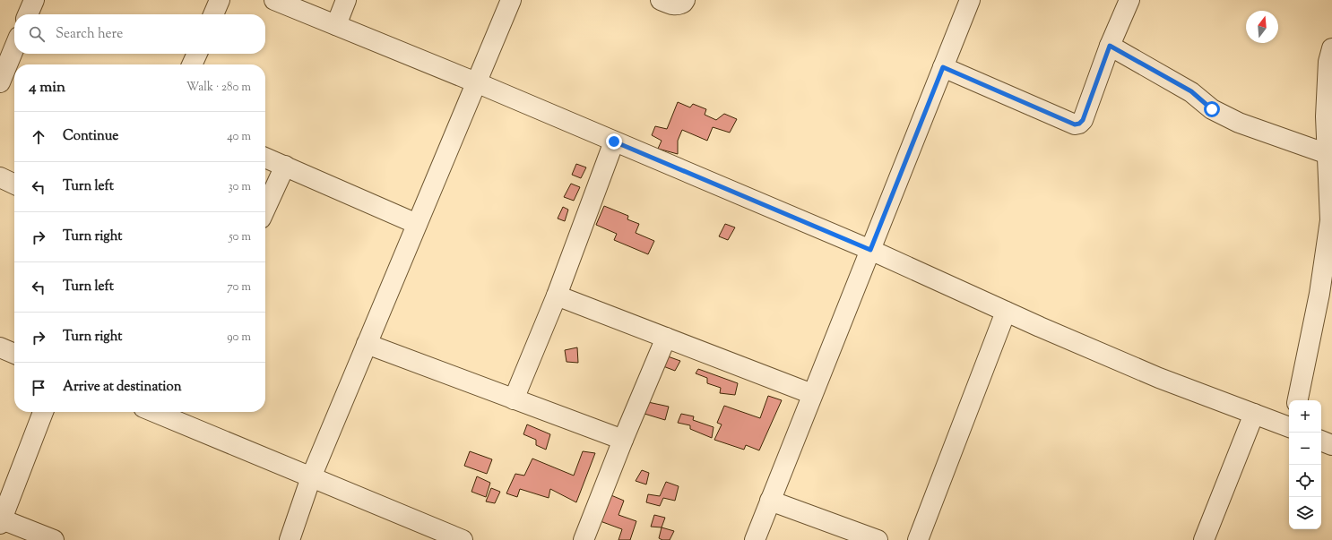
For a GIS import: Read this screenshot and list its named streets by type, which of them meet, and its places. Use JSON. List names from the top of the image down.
{
  "north": "top",
  "page": {
    "search": "Search here",
    "heading": ["4 min", "Walk · 280 m"],
    "list": [
      ["Continue", "40 m"],
      ["Turn left", "30 m"],
      ["Turn right", "50 m"],
      ["Turn left", "70 m"],
      ["Turn right", "90 m"],
      "Arrive at destination"
    ],
    "map_buttons": ["+", "−"]
  }
}
